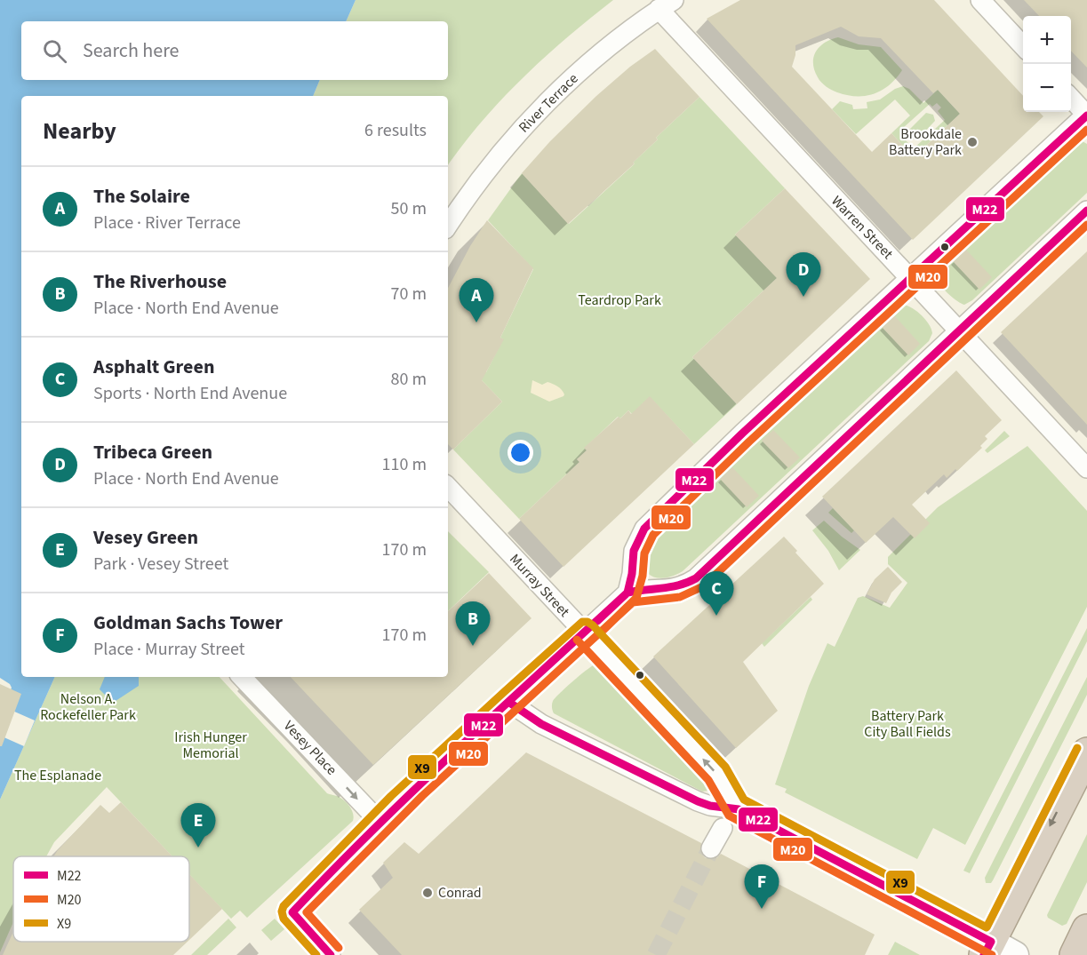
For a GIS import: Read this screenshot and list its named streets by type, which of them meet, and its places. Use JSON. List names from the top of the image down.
{
  "streets": {
    "street": [
      "River Terrace",
      "Warren Street",
      "Murray Street",
      "Vesey Place"
    ]
  },
  "crossings": [
    ["River Terrace", "Warren Street"]
  ],
  "one_way": ["Vesey Place"],
  "parks": [
    "Teardrop Park",
    "Nelson A. Rockefeller Park",
    "Battery Park City Ball Fields",
    "Irish Hunger Memorial",
    "The Esplanade"
  ],
  "places": ["Brookdale Battery Park", "Conrad"],
  "lines": ["transit line M22", "transit line M20", "transit line X9"],
  "legend": ["M22", "M20", "X9"],
  "page": {
    "map_buttons": ["+", "−"],
    "search": "Search here",
    "heading": ["Nearby", "6 results"],
    "list": [
      {
        "mark": "A",
        "name": "The Solaire",
        "note": "Place · River Terrace",
        "value": "50 m"
      },
      {
        "mark": "B",
        "name": "The Riverhouse",
        "note": "Place · North End Avenue",
        "value": "70 m"
      },
      {
        "mark": "C",
        "name": "Asphalt Green",
        "note": "Sports · North End Avenue",
        "value": "80 m"
      },
      {
        "mark": "D",
        "name": "Tribeca Green",
        "note": "Place · North End Avenue",
        "value": "110 m"
      },
      {
        "mark": "E",
        "name": "Vesey Green",
        "note": "Park · Vesey Street",
        "value": "170 m"
      },
      {
        "mark": "F",
        "name": "Goldman Sachs Tower",
        "note": "Place · Murray Street",
        "value": "170 m"
      }
    ],
    "pins": [
      "D",
      "A",
      "C",
      "B",
      "E",
      "F"
    ]
  }
}
